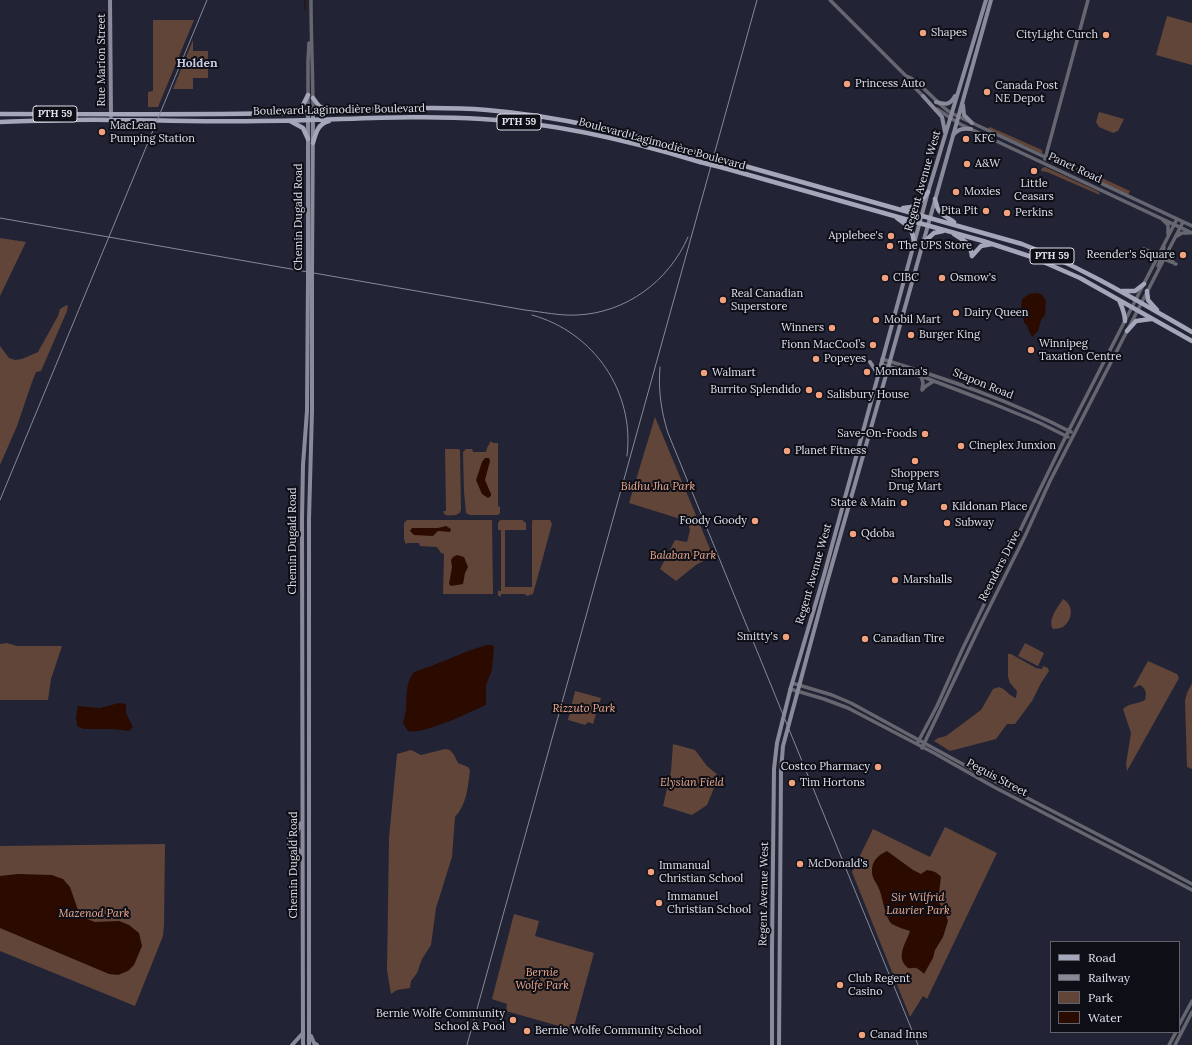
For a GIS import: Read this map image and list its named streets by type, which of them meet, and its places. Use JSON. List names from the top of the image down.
{
  "streets": {
    "main road": [
      "Rue Marion Street",
      "Boulevard Lagimodière Boulevard",
      "PTH 59",
      "Regent Avenue West",
      "Chemin Dugald Road"
    ],
    "street": [
      "Panet Road",
      "Stapon Road",
      "Reenders Drive",
      "Peguis Street"
    ]
  },
  "crossings": [
    ["Rue Marion Street", "Boulevard Lagimodière Boulevard"],
    ["Boulevard Lagimodière Boulevard", "Regent Avenue West"],
    ["Boulevard Lagimodière Boulevard", "Chemin Dugald Road"],
    ["Boulevard Lagimodière Boulevard", "Reenders Drive"],
    ["Panet Road", "Regent Avenue West"],
    ["Panet Road", "Reenders Drive"],
    ["Regent Avenue West", "Stapon Road"],
    ["Regent Avenue West", "Peguis Street"],
    ["Stapon Road", "Reenders Drive"],
    ["Reenders Drive", "Peguis Street"]
  ],
  "districts": ["Holden"],
  "parks": [
    "Bidhu Jha Park",
    "Balaban Park",
    "Rizzuto Park",
    "Elysian Field",
    "Sir Wilfrid Laurier Park",
    "Mazenod Park",
    "Bernie Wolfe Park"
  ],
  "places": [
    "Shapes",
    "CityLight Curch",
    "Princess Auto",
    "Canada Post NE Depot",
    "MacLean Pumping Station",
    "KFC",
    "A&W",
    "Little Ceasars",
    "Moxies",
    "Pita Pit",
    "Perkins",
    "Applebee's",
    "The UPS Store",
    "Reender's Square",
    "CIBC",
    "Osmow's",
    "Real Canadian Superstore",
    "Dairy Queen",
    "Mobil Mart",
    "Winners",
    "Burger King",
    "Fionn MacCool’s",
    "Winnipeg Taxation Centre",
    "Popeyes",
    "Montana's",
    "Walmart",
    "Burrito Splendido",
    "Salisbury House",
    "Save-On-Foods",
    "Cineplex Junxion",
    "Planet Fitness",
    "Shoppers Drug Mart",
    "State & Main",
    "Kildonan Place",
    "Foody Goody",
    "Subway",
    "Qdoba",
    "Marshalls",
    "Smitty's",
    "Canadian Tire",
    "Costco Pharmacy",
    "Tim Hortons",
    "McDonald's",
    "Immanual Christian School",
    "Immanuel Christian School",
    "Club Regent Casino",
    "Bernie Wolfe Community School & Pool",
    "Bernie Wolfe Community School",
    "Canad Inns"
  ],
  "legend": [
    "Road",
    "Railway",
    "Park",
    "Water"
  ]
}
